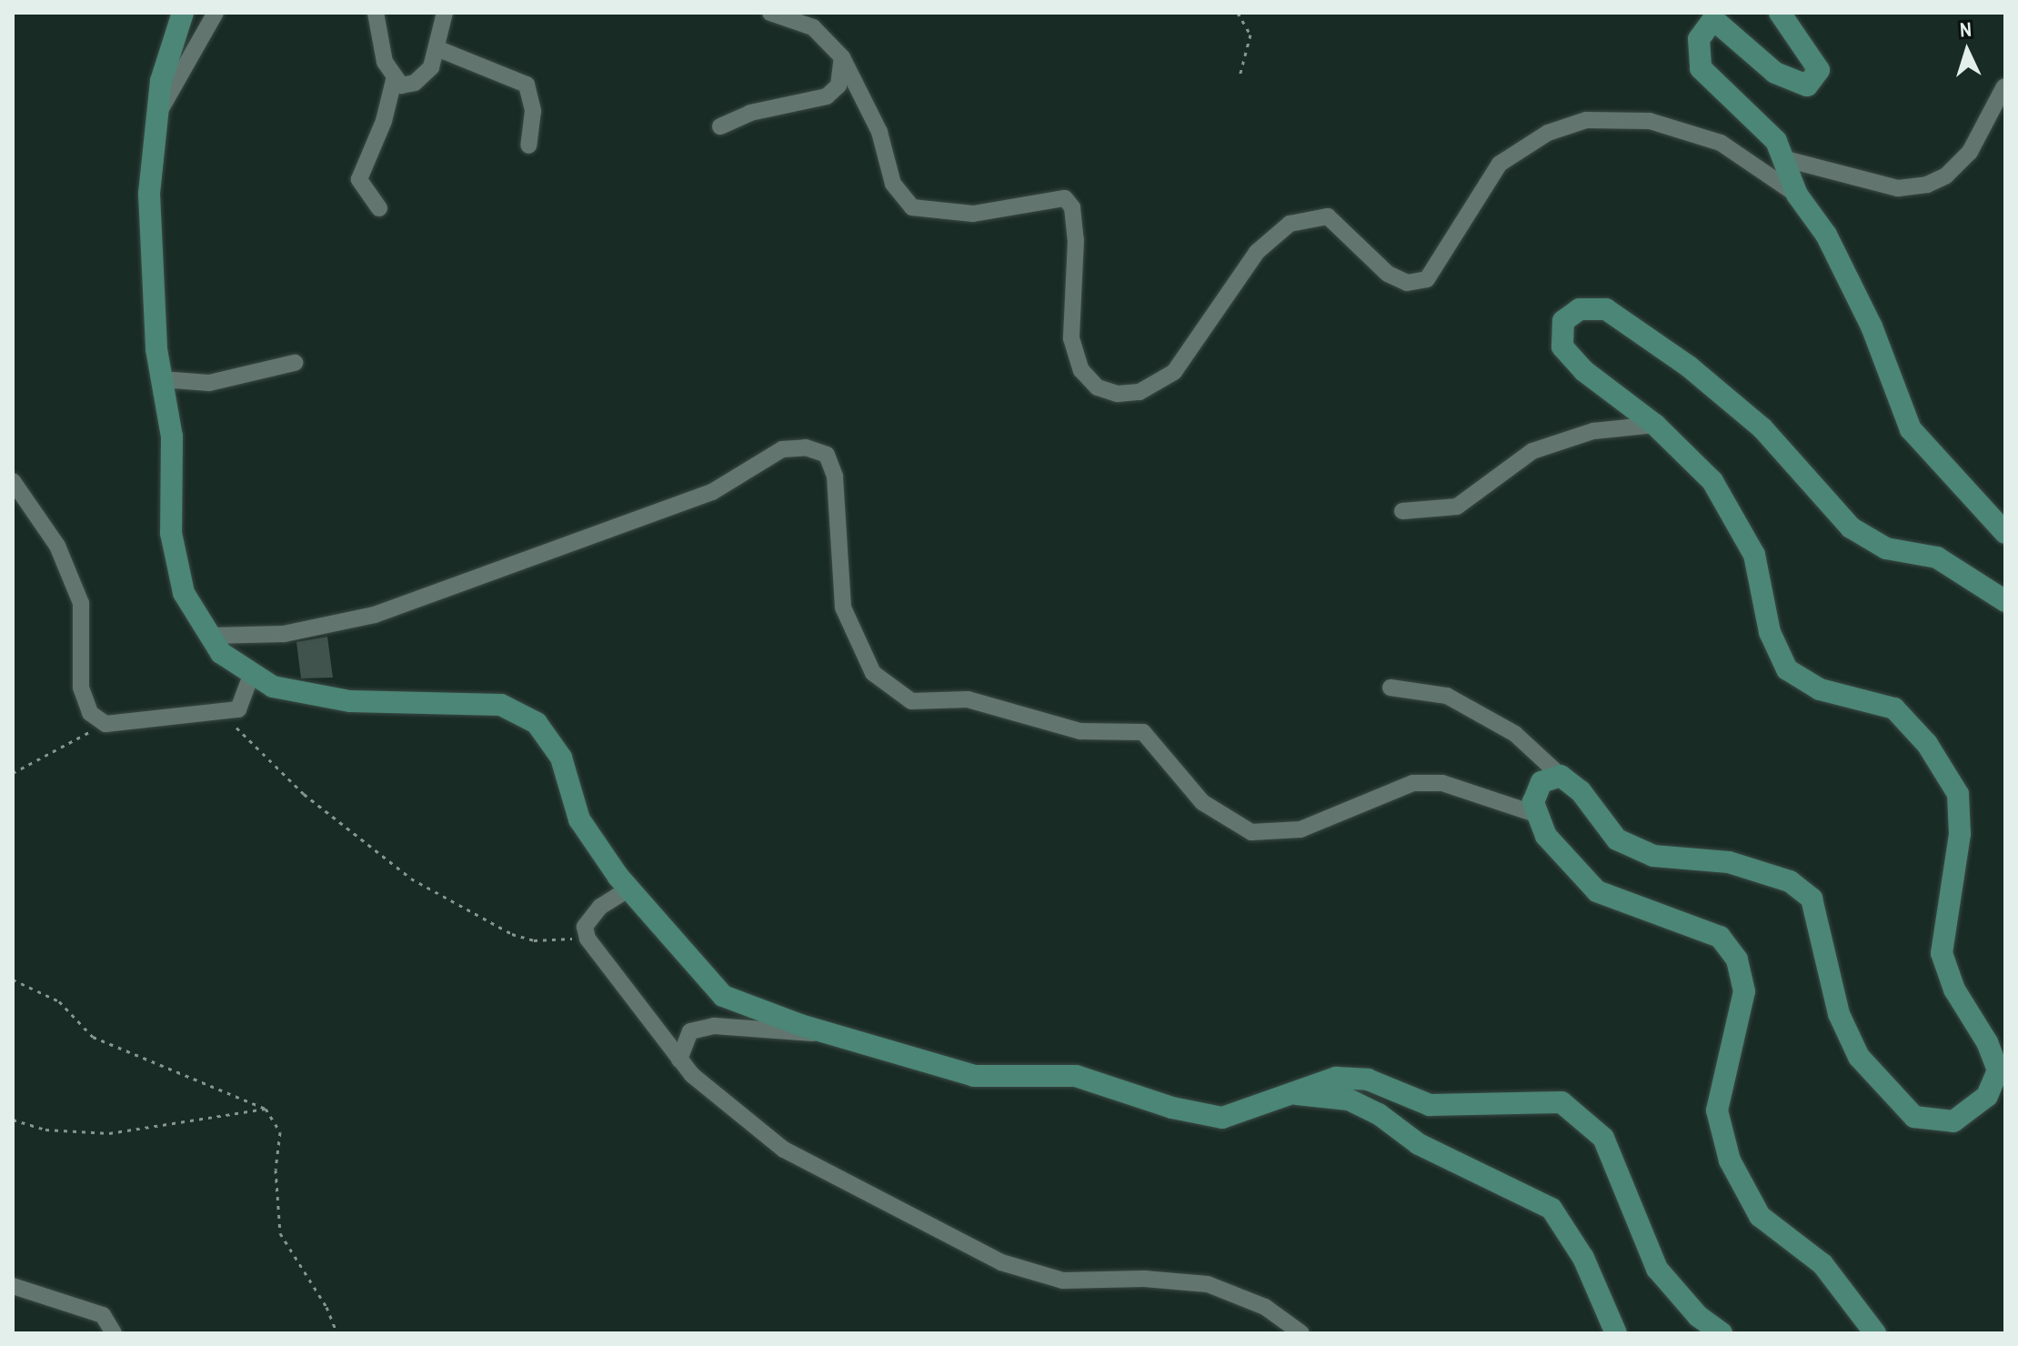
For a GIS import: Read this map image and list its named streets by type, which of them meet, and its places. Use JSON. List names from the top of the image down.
{
  "north": "top"
}
